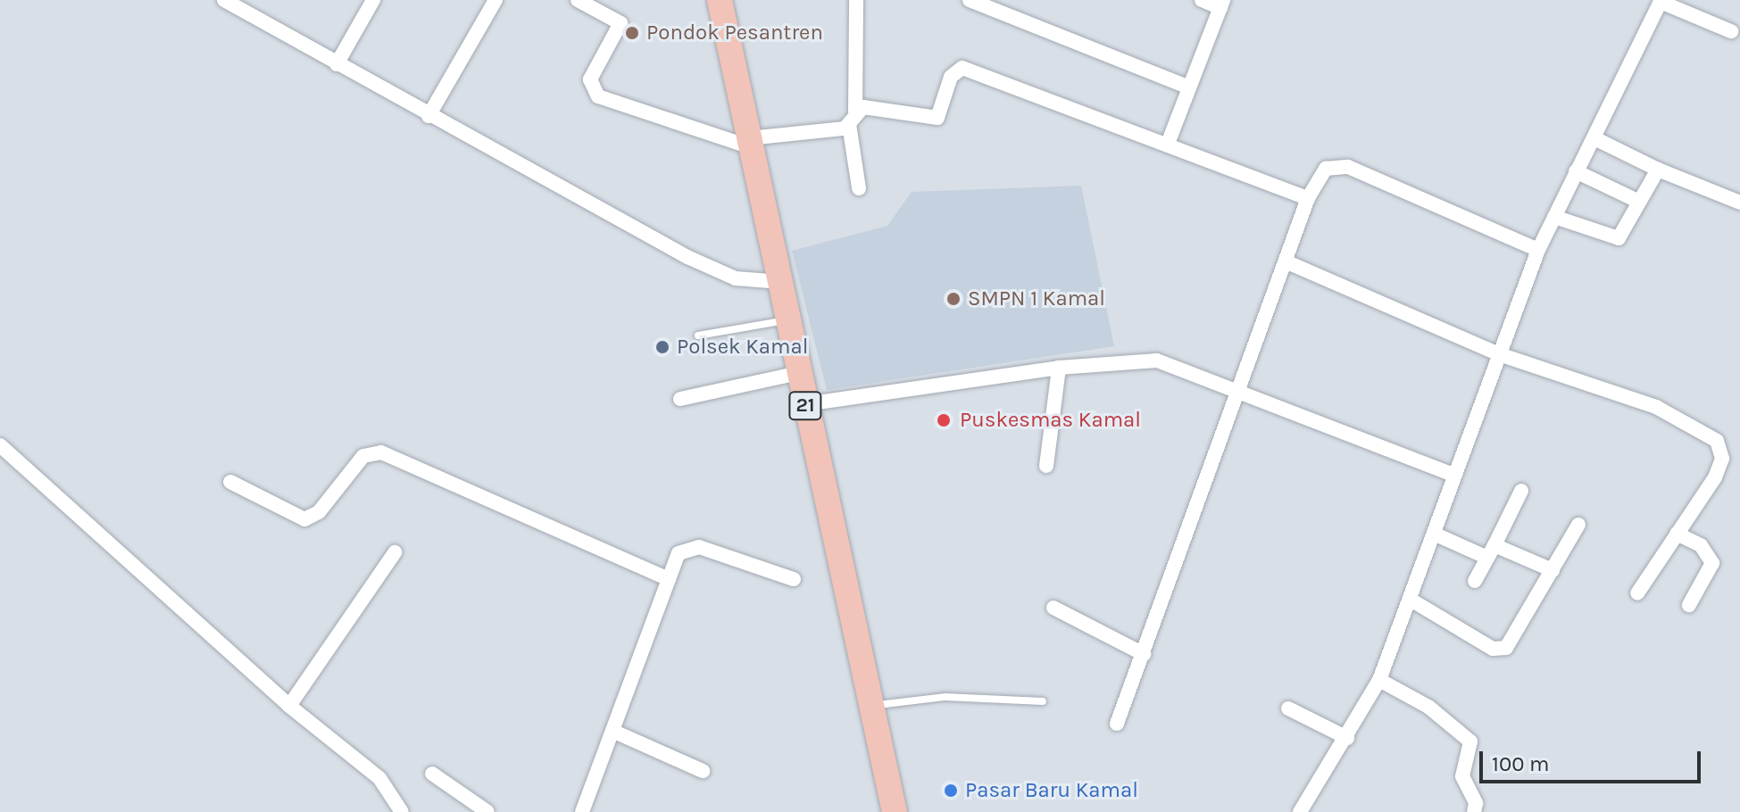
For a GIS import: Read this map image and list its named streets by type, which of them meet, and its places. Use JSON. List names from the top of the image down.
{
  "streets": {
    "highway": ["21"]
  },
  "places": [
    "Pondok Pesantren",
    "SMPN 1 Kamal",
    "Polsek Kamal",
    "Puskesmas Kamal",
    "Pasar Baru Kamal"
  ],
  "scale_bar": "100 m"
}
